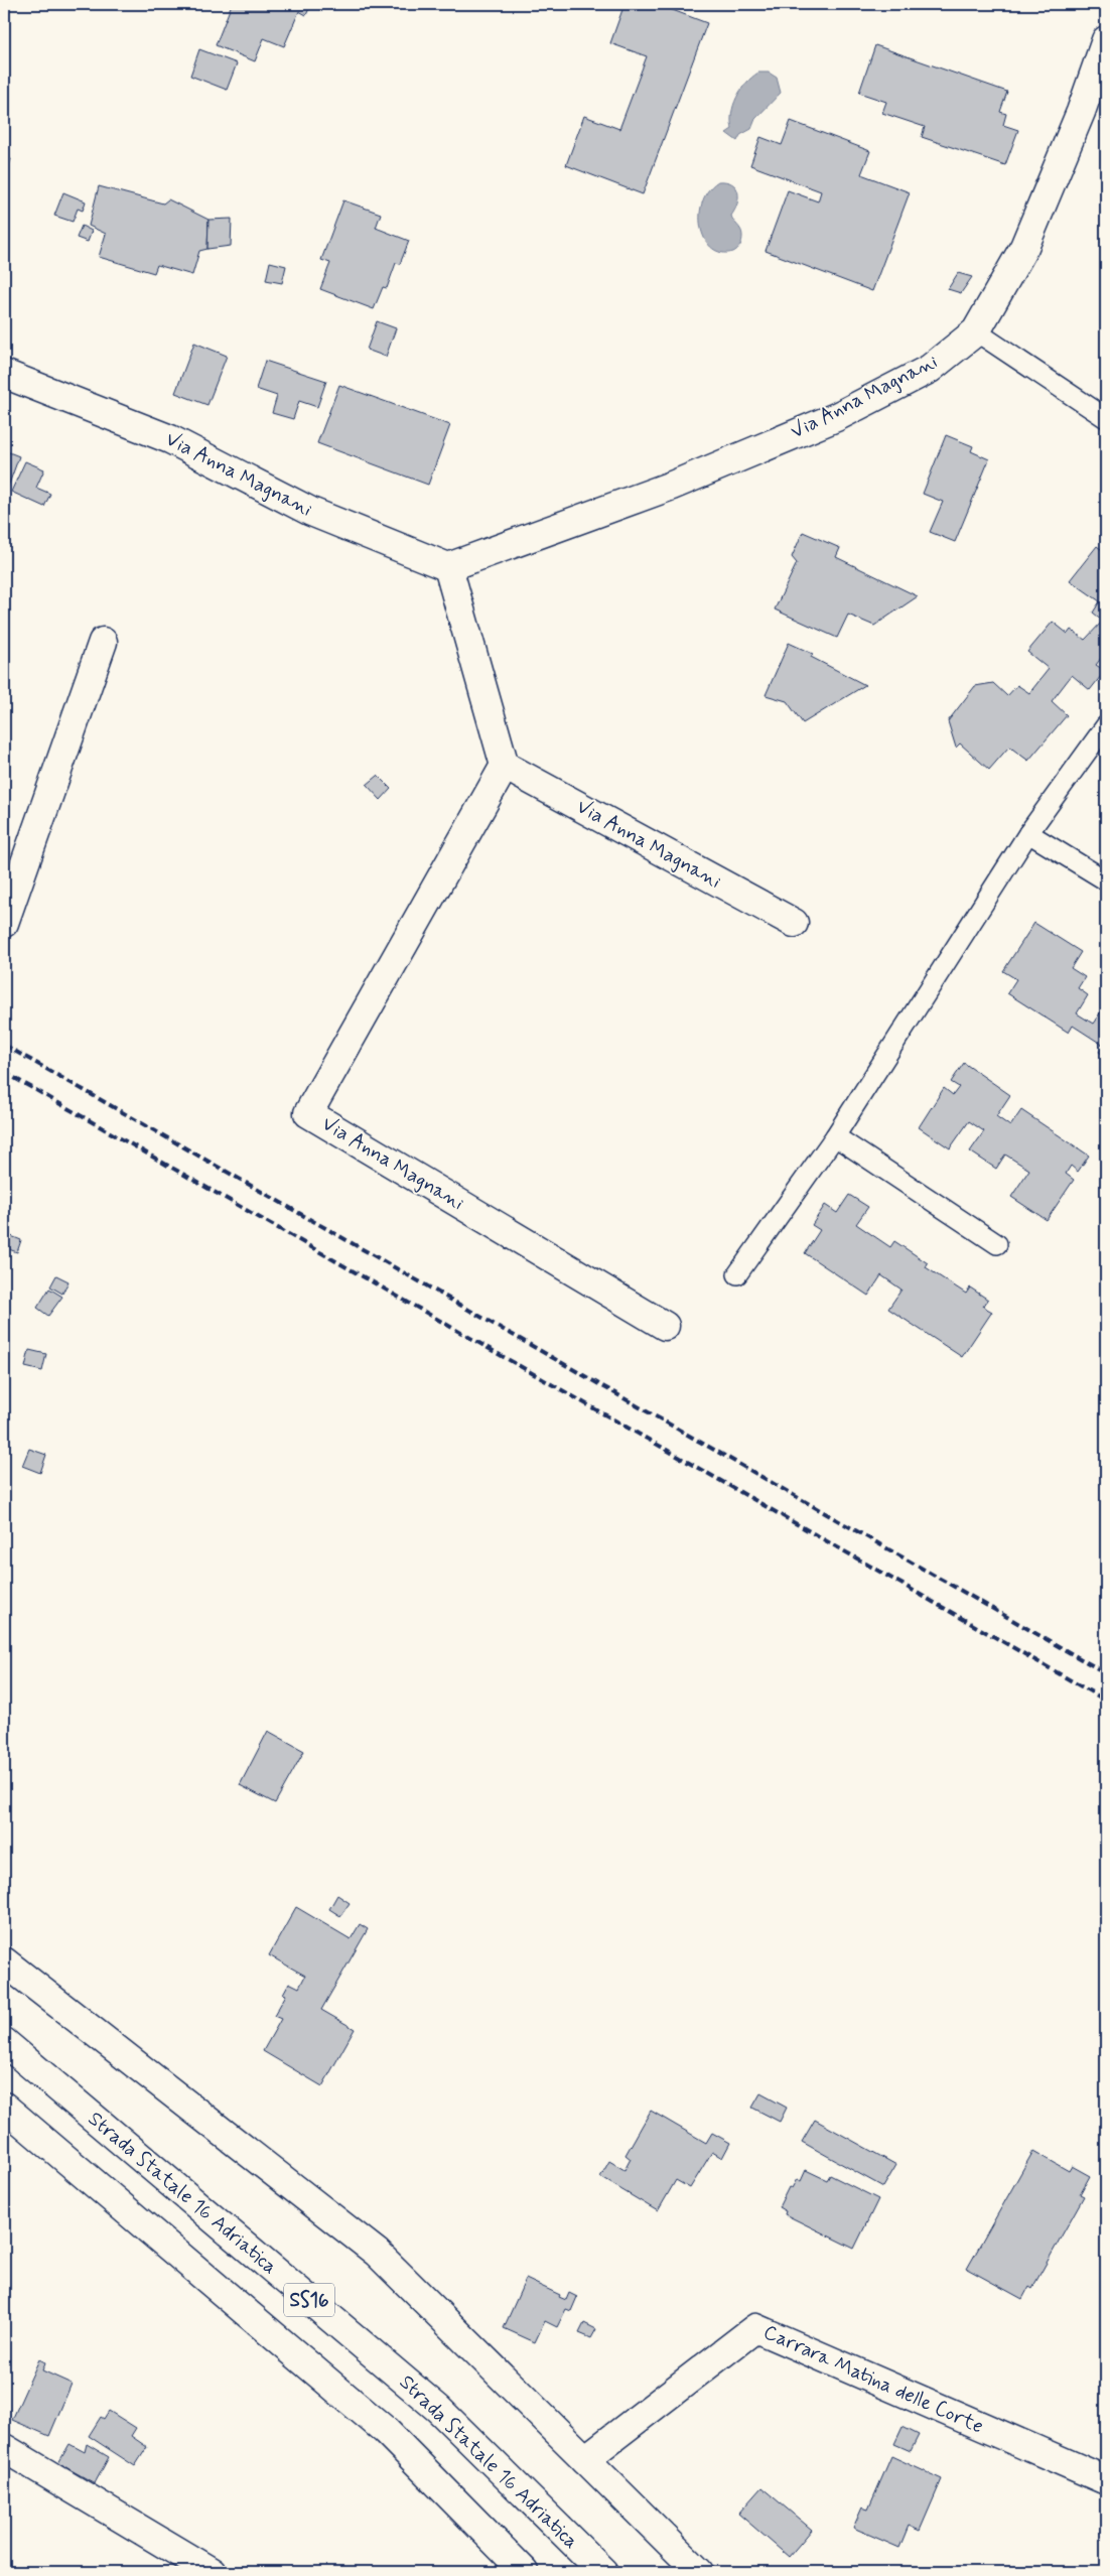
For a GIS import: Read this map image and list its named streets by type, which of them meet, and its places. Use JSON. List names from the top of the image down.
{
  "streets": {
    "main road": [
      "Via Anna Magnani",
      "Strada Statale 16 Adriatica",
      "SS16",
      "Carrara Matina delle Corte"
    ]
  }
}
